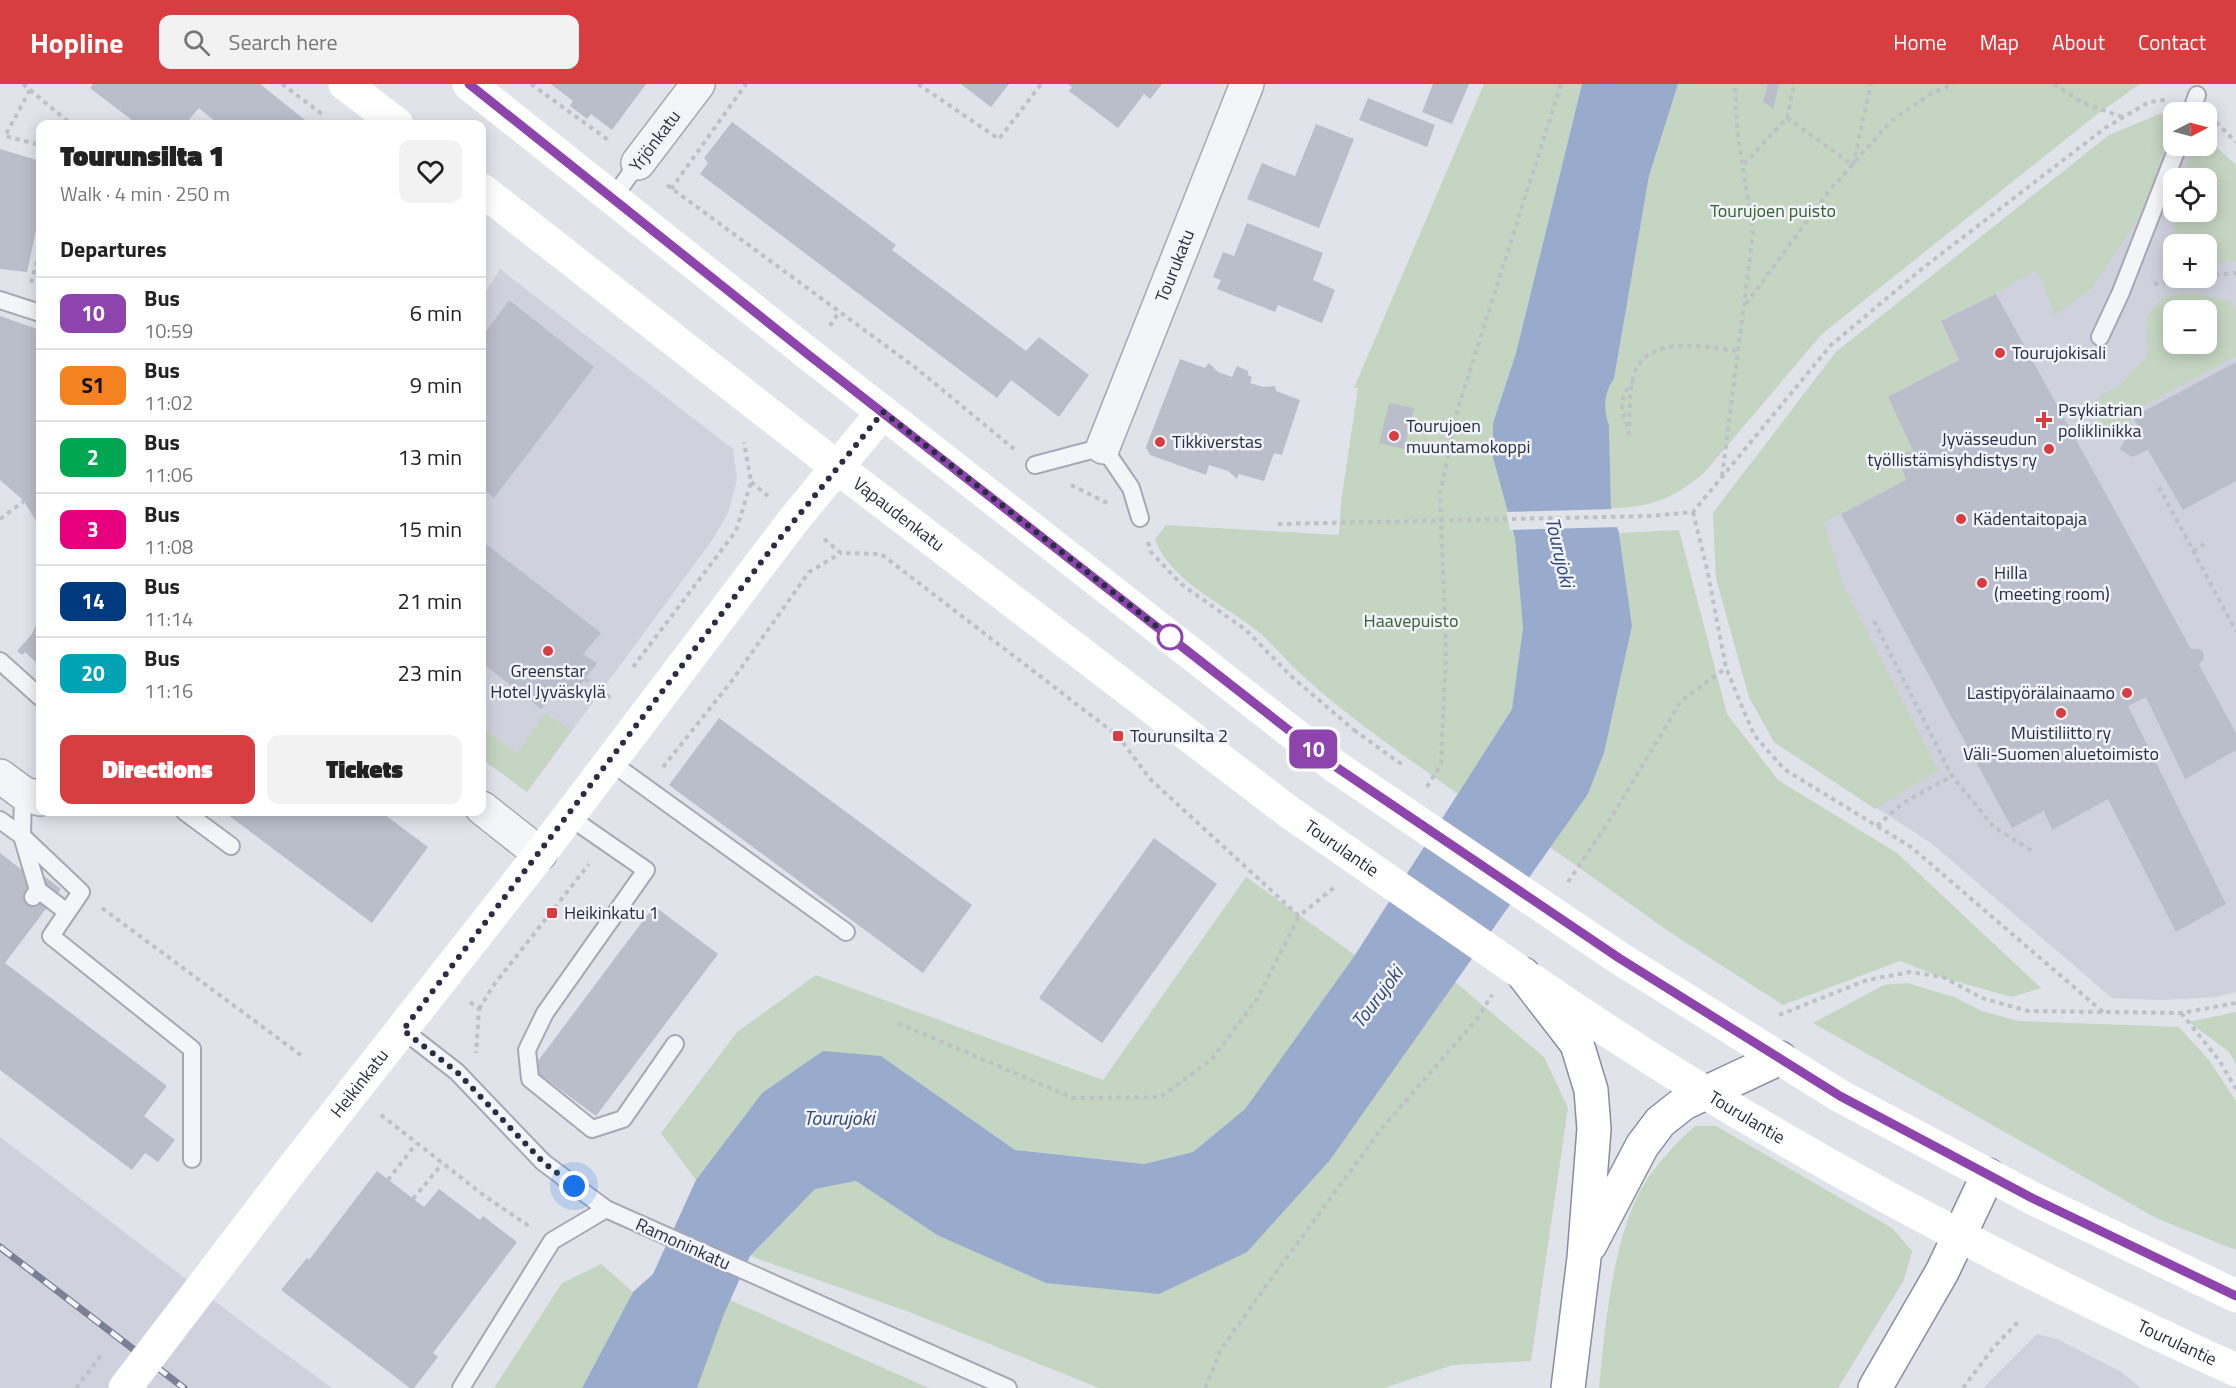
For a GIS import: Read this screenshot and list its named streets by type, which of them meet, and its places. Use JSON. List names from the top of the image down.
{
  "streets": {
    "main road": ["Vapaudenkatu", "Tourulantie", "Heikinkatu"],
    "street": ["Yrjönkatu", "Tourukatu"],
    "lane": ["Ramoninkatu"]
  },
  "crossings": [
    ["Vapaudenkatu", "Tourulantie"],
    ["Vapaudenkatu", "Heikinkatu"],
    ["Heikinkatu", "Ramoninkatu"]
  ],
  "water": ["Tourujoki"],
  "parks": ["Tourujoen puisto", "Haavepuisto"],
  "places": {
    "other": [
      "Tourujokisali",
      "Tourujoen muuntamokoppi",
      "Tikkiverstas",
      "Jyvässeudun työllistämisyhdistys ry",
      "Kädentaitopaja",
      "Hilla (meeting room)",
      "Greenstar Hotel Jyväskylä",
      "Lastipyörälainaamo",
      "Muistiliitto ry Väli-Suomen aluetoimisto"
    ],
    "health": ["Psykiatrian poliklinikka"],
    "transit": ["Tourunsilta 2", "Heikinkatu 1"]
  },
  "lines": ["bus line 10"],
  "north": "right",
  "page": {
    "header": "Hopline",
    "search": "Search here",
    "nav": [
      "Home",
      "Map",
      "About",
      "Contact"
    ],
    "on_map": "10",
    "map_buttons": ["+", "−"],
    "heading": [
      ["Tourunsilta 1", "Walk · 4 min · 250 m"],
      "Departures"
    ],
    "list": [
      {
        "mark": "10",
        "name": "Bus",
        "note": "10:59",
        "value": "6 min"
      },
      {
        "mark": "S1",
        "name": "Bus",
        "note": "11:02",
        "value": "9 min"
      },
      {
        "mark": "2",
        "name": "Bus",
        "note": "11:06",
        "value": "13 min"
      },
      {
        "mark": "3",
        "name": "Bus",
        "note": "11:08",
        "value": "15 min"
      },
      {
        "mark": "14",
        "name": "Bus",
        "note": "11:14",
        "value": "21 min"
      },
      {
        "mark": "20",
        "name": "Bus",
        "note": "11:16",
        "value": "23 min"
      }
    ],
    "buttons": ["Directions", "Tickets"]
  }
}
